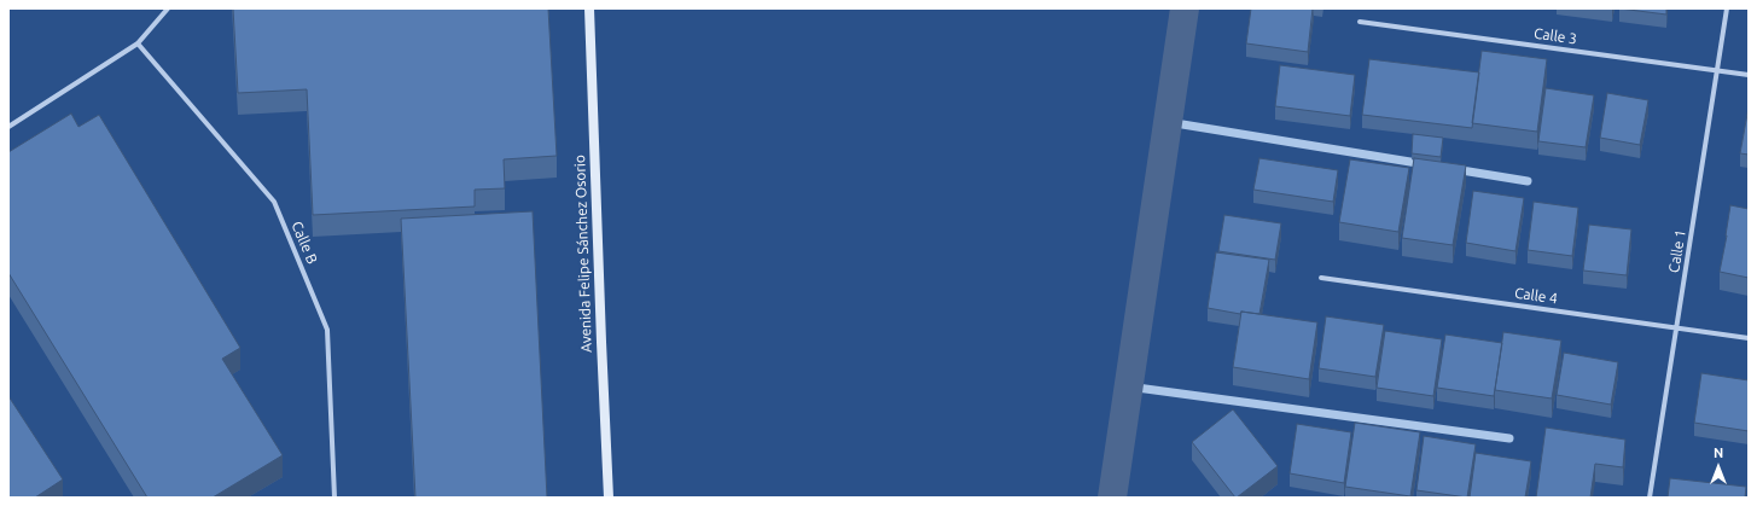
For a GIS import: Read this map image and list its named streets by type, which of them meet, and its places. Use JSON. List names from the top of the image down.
{
  "streets": {
    "street": [
      "Calle 3",
      "Calle B",
      "Calle 1",
      "Avenida Felipe Sánchez Osorio",
      "Calle 4"
    ]
  },
  "crossings": [
    ["Calle 3", "Calle 1"],
    ["Calle 1", "Calle 4"]
  ],
  "north": "top"
}
